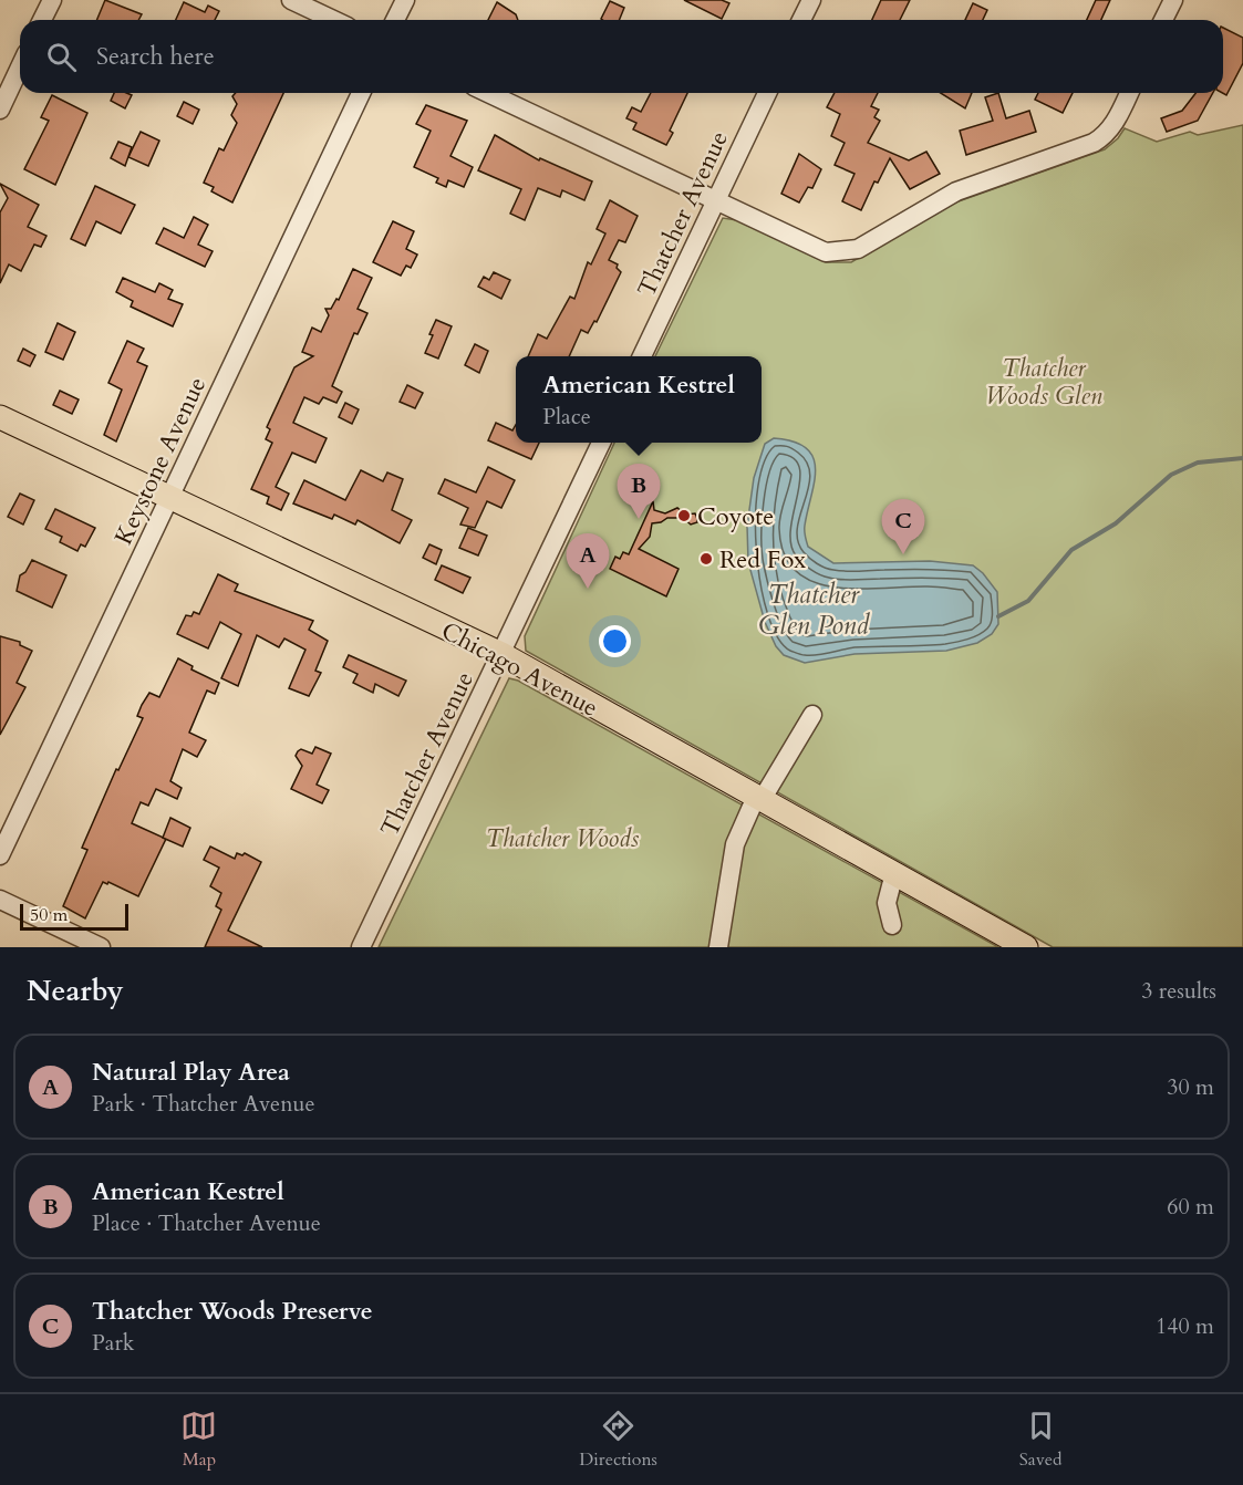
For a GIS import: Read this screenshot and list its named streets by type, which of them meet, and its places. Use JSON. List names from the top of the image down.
{
  "streets": {
    "main road": ["Chicago Avenue"],
    "street": ["Thatcher Avenue", "Keystone Avenue"]
  },
  "crossings": [
    ["Thatcher Avenue", "Chicago Avenue"],
    ["Keystone Avenue", "Chicago Avenue"]
  ],
  "water": ["Thatcher Glen Pond"],
  "parks": ["Thatcher Woods Glen", "Thatcher Woods"],
  "places": ["Coyote", "Red Fox"],
  "scale_bar": "50 m",
  "page": {
    "search": "Search here",
    "popup": ["American Kestrel", "Place"],
    "pins": ["B", "C", "A"],
    "scale": "50 m",
    "heading": ["Nearby", "3 results"],
    "list": [
      {
        "mark": "A",
        "name": "Natural Play Area",
        "note": "Park · Thatcher Avenue",
        "value": "30 m"
      },
      {
        "mark": "B",
        "name": "American Kestrel",
        "note": "Place · Thatcher Avenue",
        "value": "60 m"
      },
      {
        "mark": "C",
        "name": "Thatcher Woods Preserve",
        "note": "Park",
        "value": "140 m"
      }
    ],
    "nav": ["Map", "Directions", "Saved"]
  }
}
